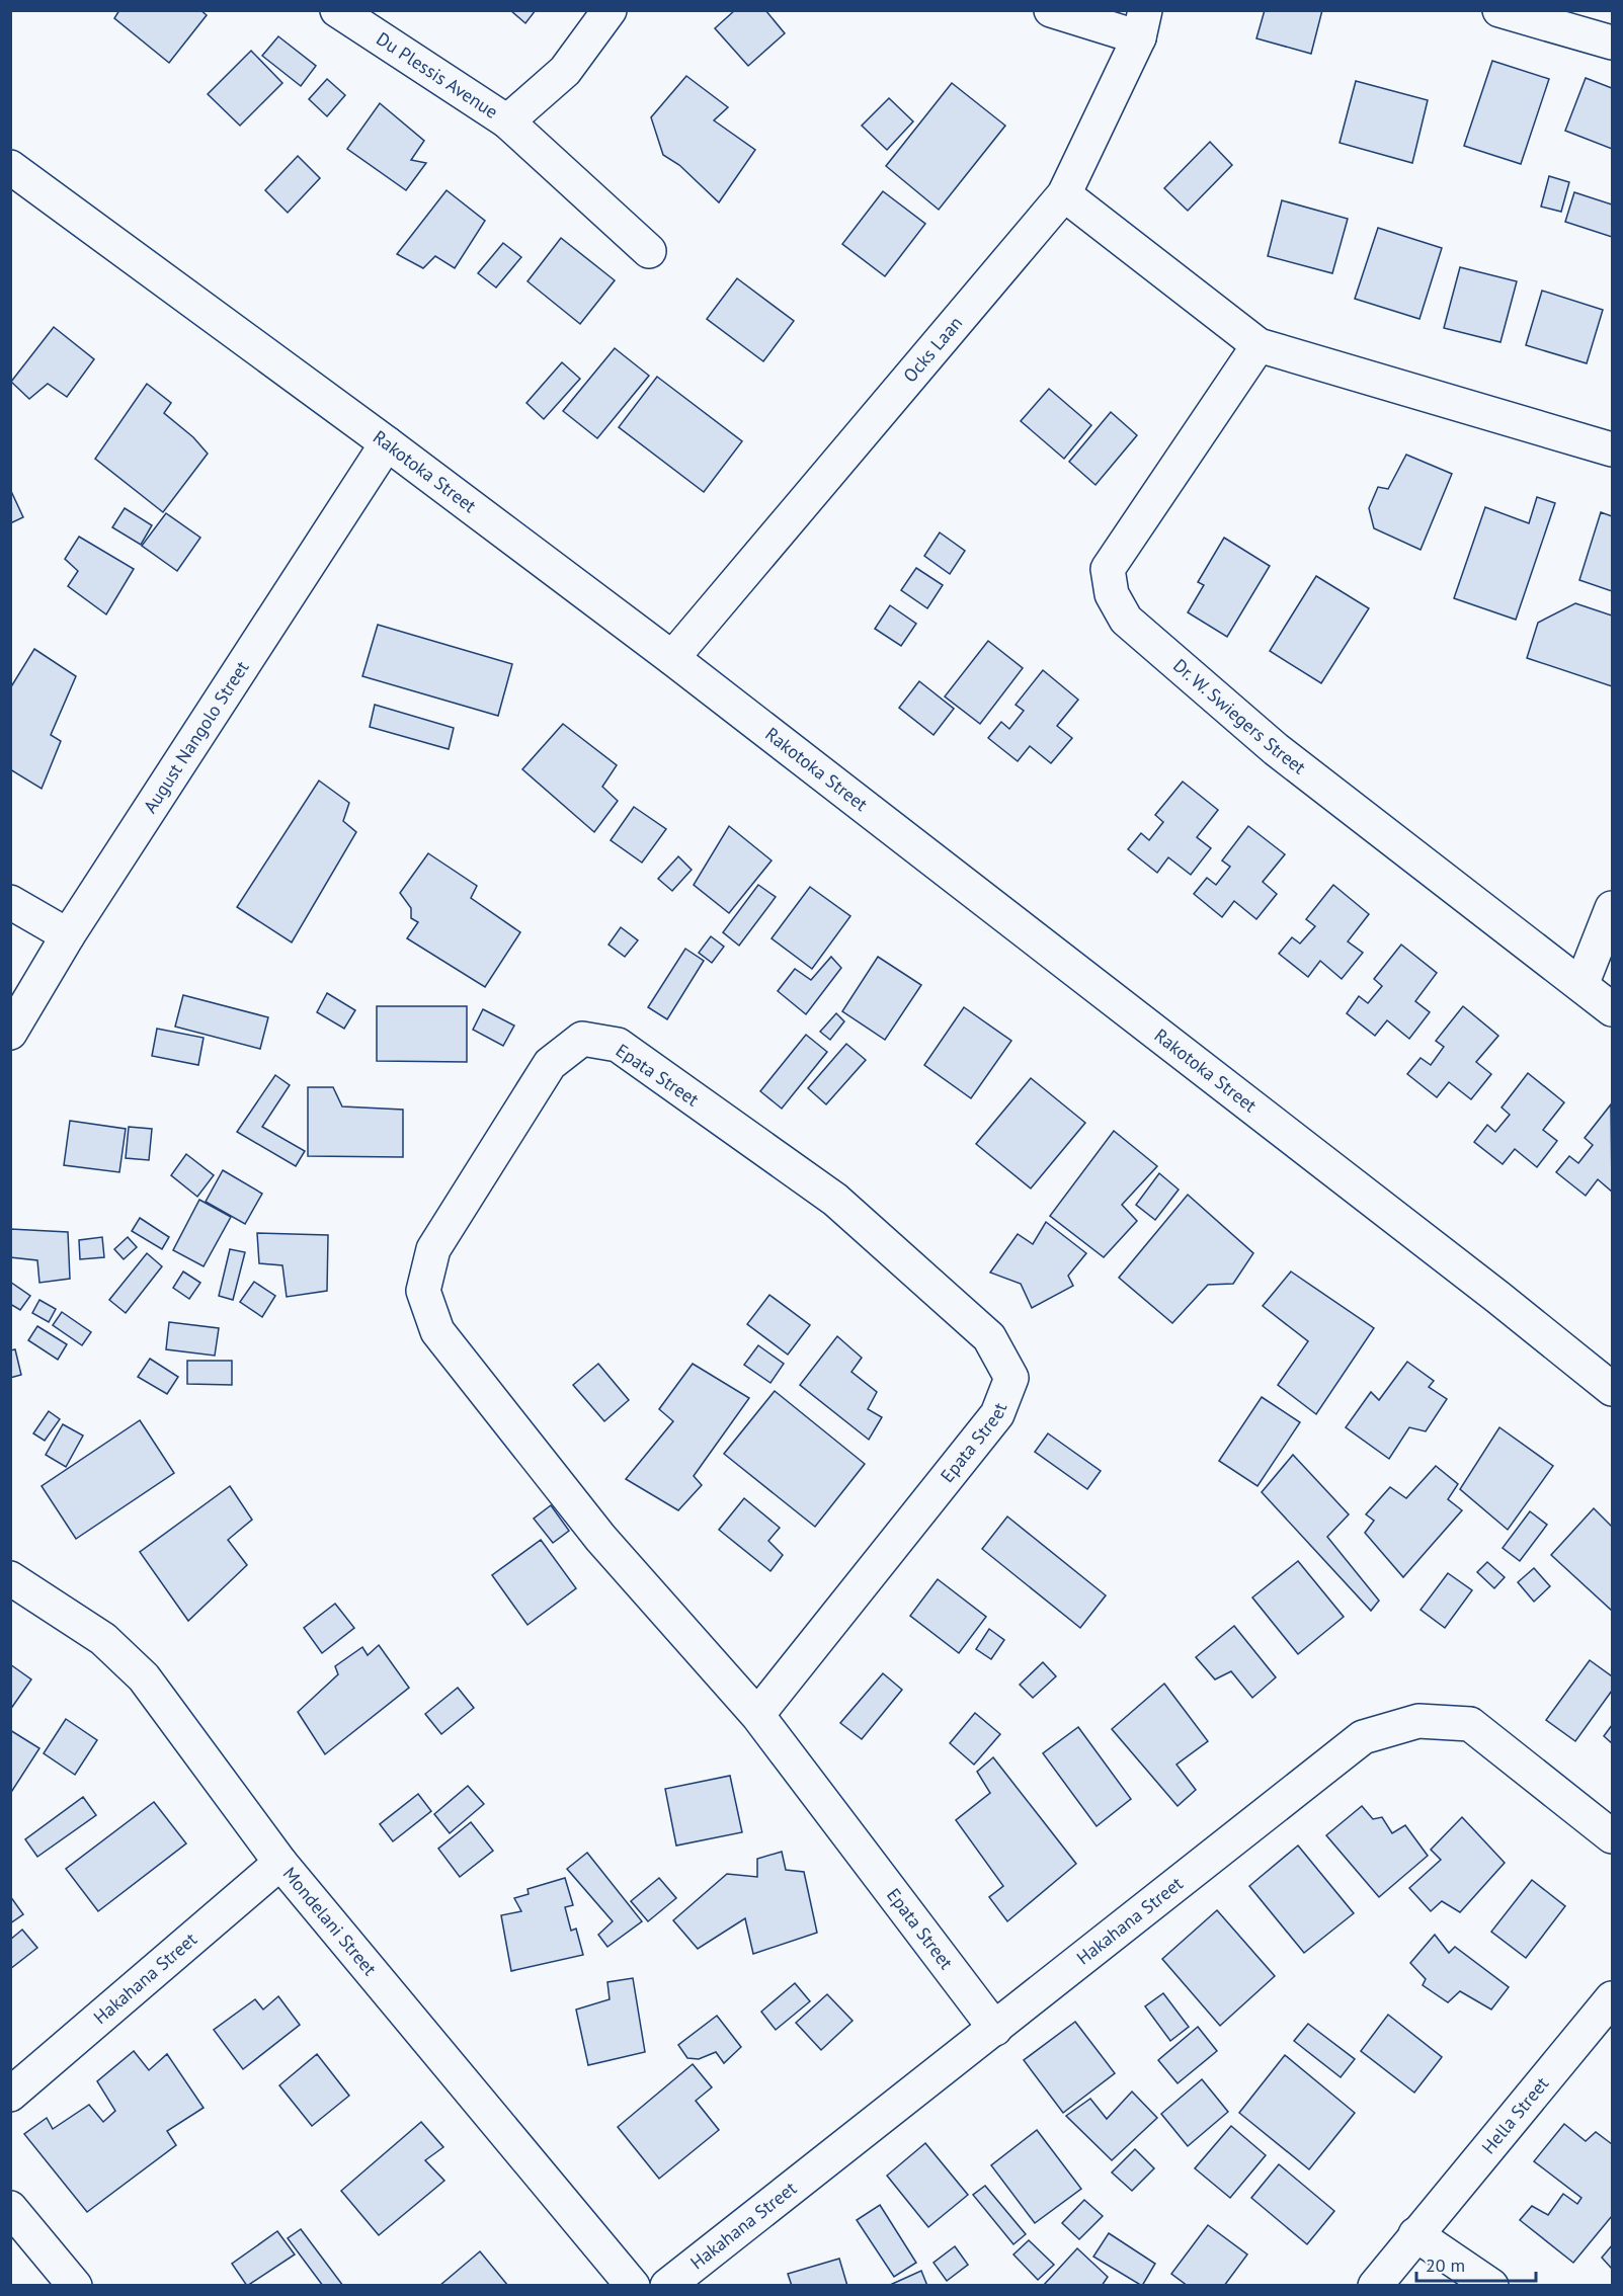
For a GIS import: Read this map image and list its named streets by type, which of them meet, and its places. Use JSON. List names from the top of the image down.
{
  "streets": {
    "street": [
      "Du Plessis Avenue",
      "Ocks Laan",
      "Rakotoka Street",
      "Dr. W. Swiegers Street",
      "August Nangolo Street",
      "Epata Street",
      "Mondelani Street",
      "Hakahana Street",
      "Hella Street"
    ]
  },
  "crossings": [
    ["Ocks Laan", "Rakotoka Street"],
    ["Rakotoka Street", "August Nangolo Street"],
    ["Epata Street", "Hakahana Street"],
    ["Mondelani Street", "Hakahana Street"]
  ],
  "scale_bar": "20 m"
}
